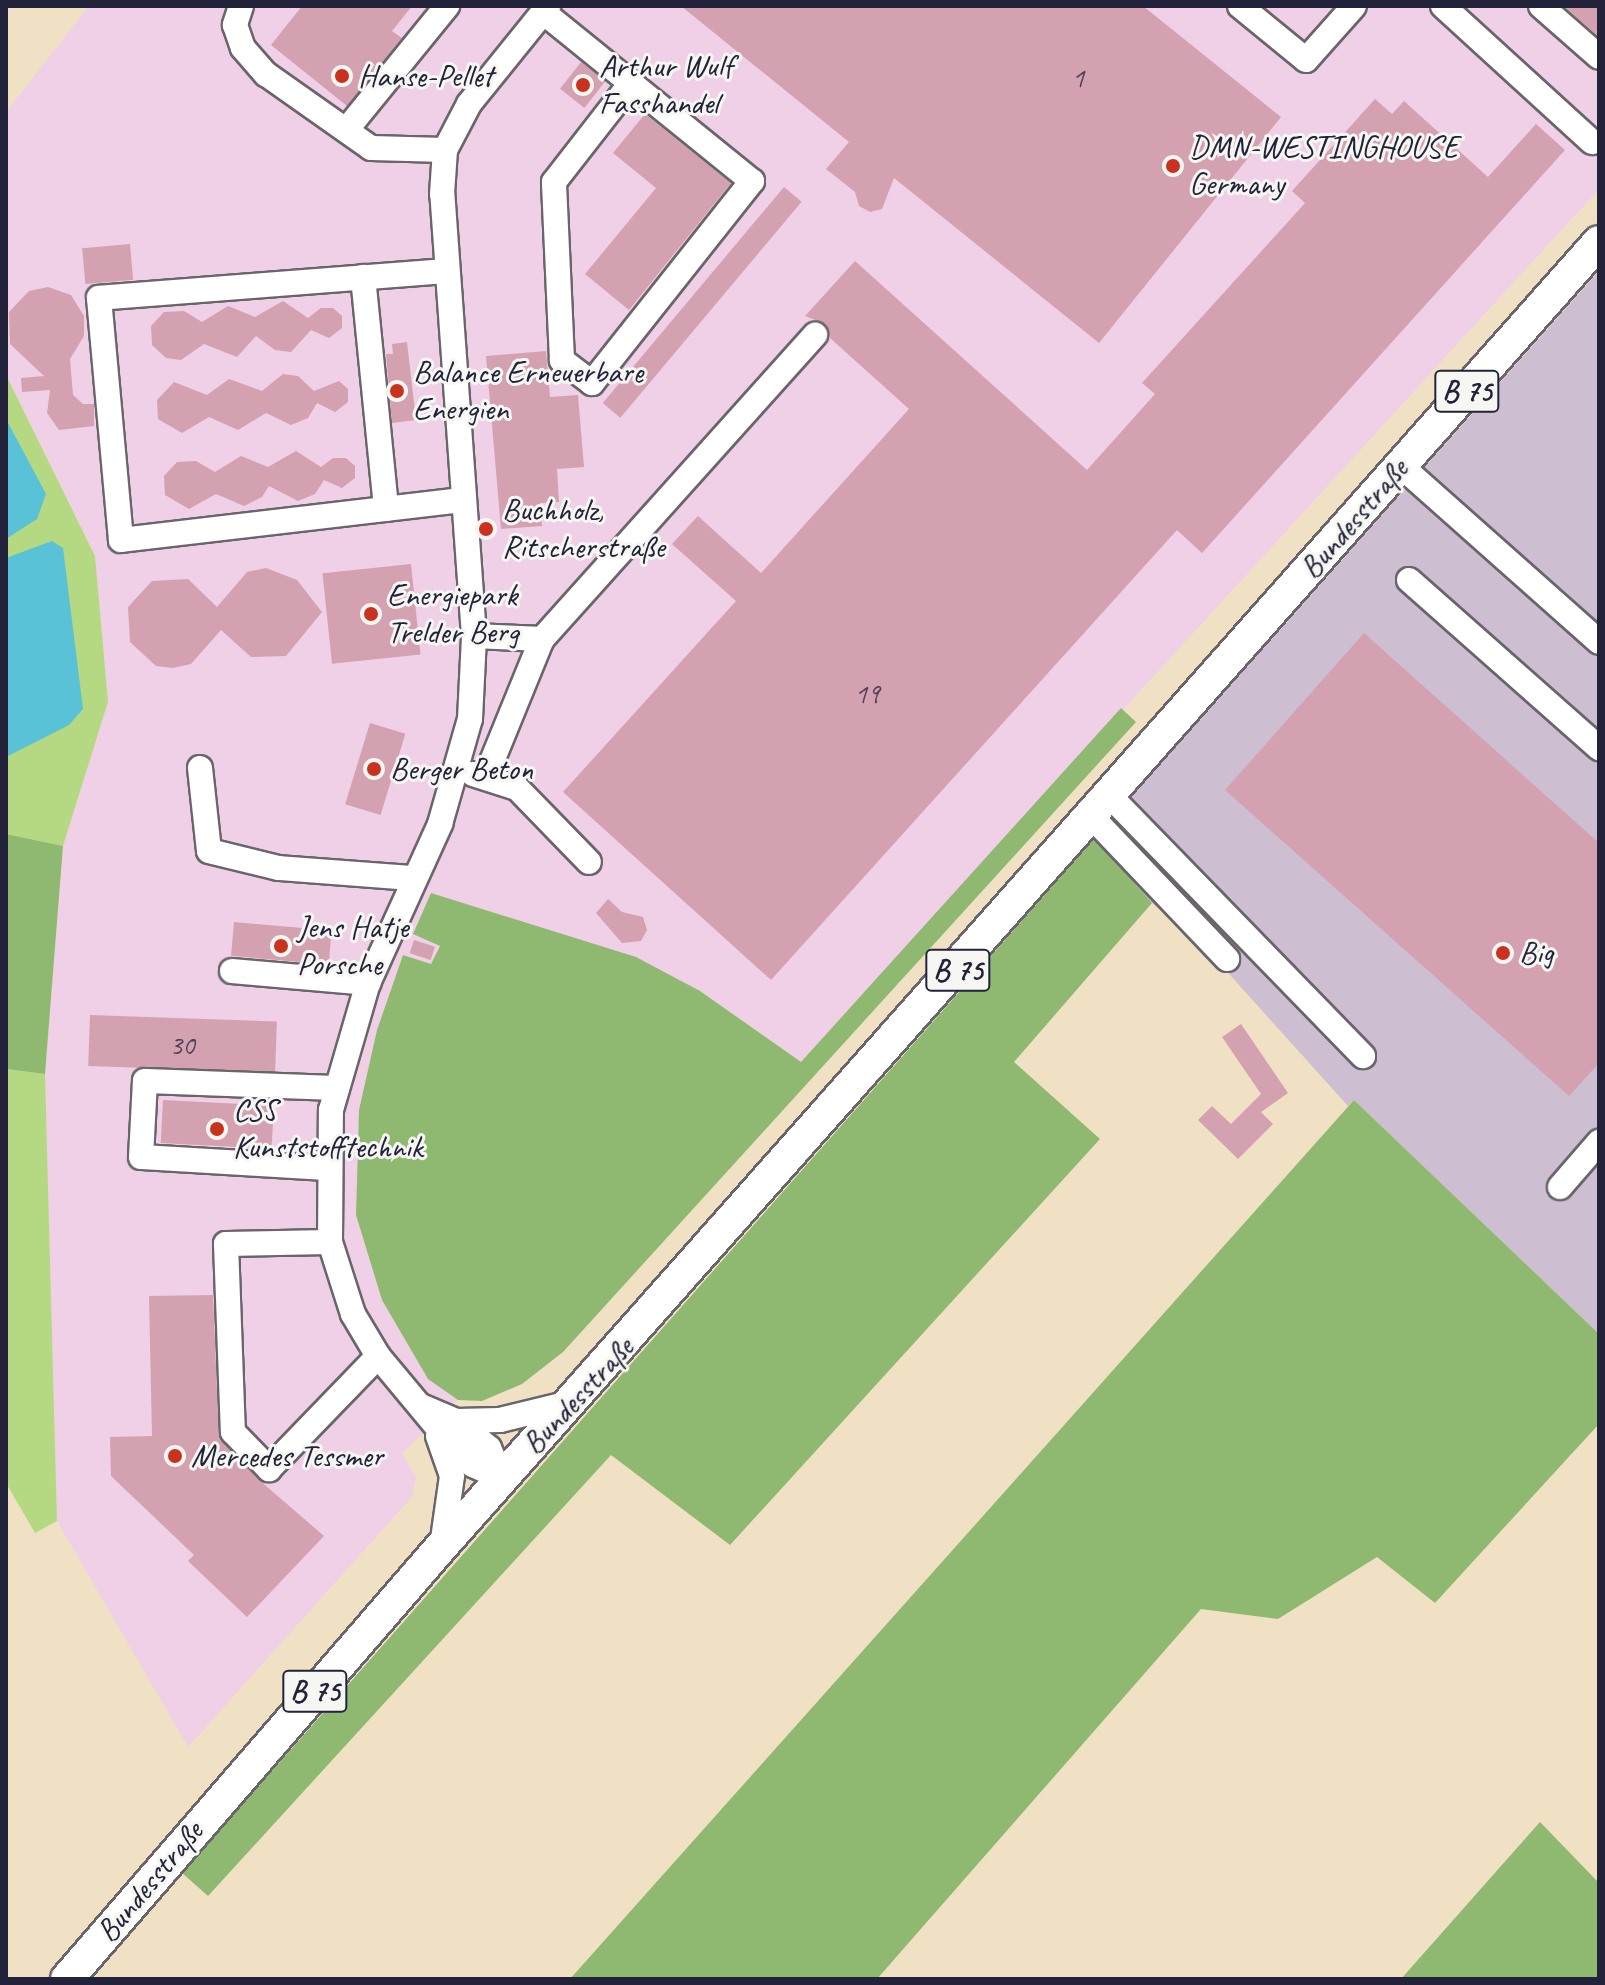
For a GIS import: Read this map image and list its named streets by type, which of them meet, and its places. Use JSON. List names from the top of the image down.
{
  "streets": {
    "main road": ["B 75", "Bundesstraße"]
  },
  "places": [
    "Hanse-Pellet",
    "Arthur Wulf Fasshandel",
    "DMN-WESTINGHOUSE Germany",
    "Balance Erneuerbare Energien",
    "Buchholz, Ritscherstraße",
    "Energiepark Trelder Berg",
    "Berger Beton",
    "Jens Hatje Porsche",
    "Big",
    "CSS Kunststofftechnik",
    "Mercedes Tessmer"
  ],
  "house_numbers": ["1", "19", "30"]
}
